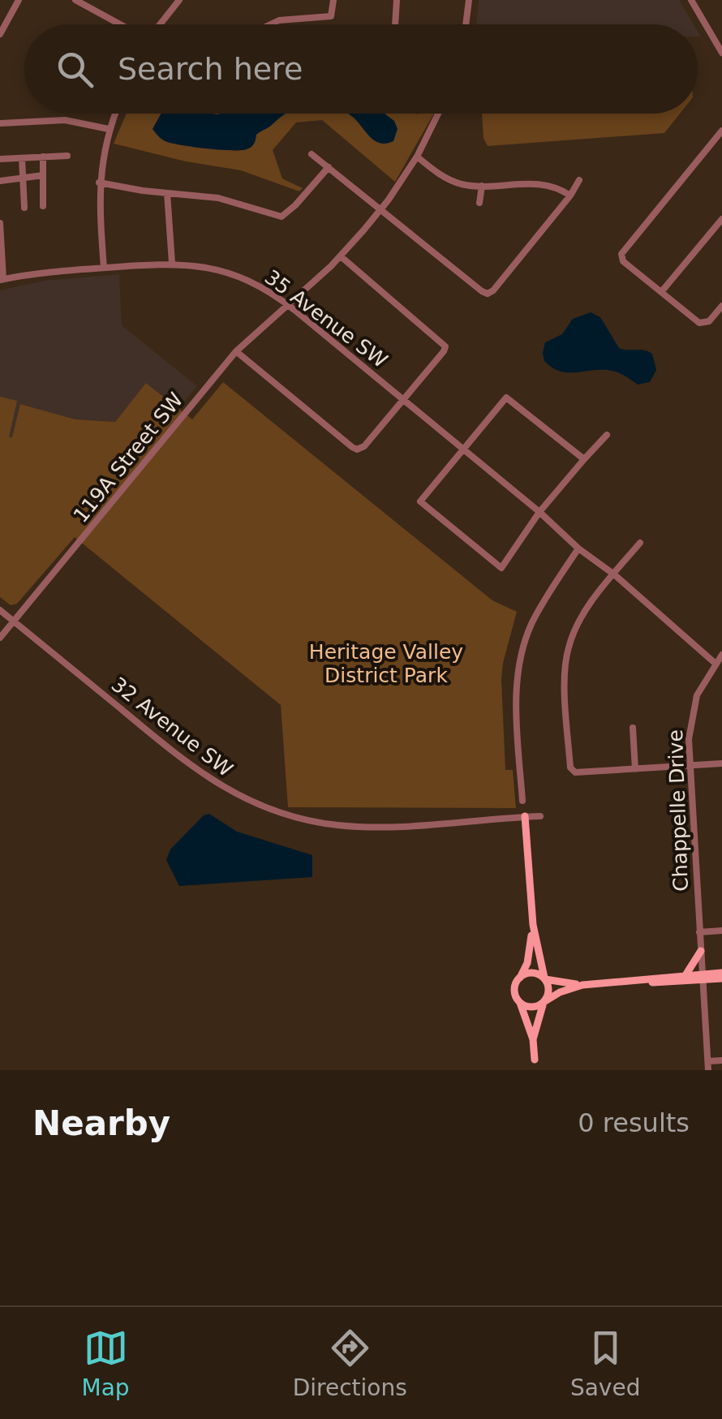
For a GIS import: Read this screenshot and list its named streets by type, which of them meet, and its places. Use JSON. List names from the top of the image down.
{
  "streets": {
    "street": [
      "35 Avenue SW",
      "119A Street SW",
      "32 Avenue SW",
      "Chappelle Drive"
    ]
  },
  "crossings": [
    ["35 Avenue SW", "119A Street SW"],
    ["35 Avenue SW", "Chappelle Drive"],
    ["119A Street SW", "32 Avenue SW"]
  ],
  "parks": ["Heritage Valley District Park"],
  "page": {
    "search": "Search here",
    "heading": ["Nearby", "0 results"],
    "nav": ["Map", "Directions", "Saved"]
  }
}
